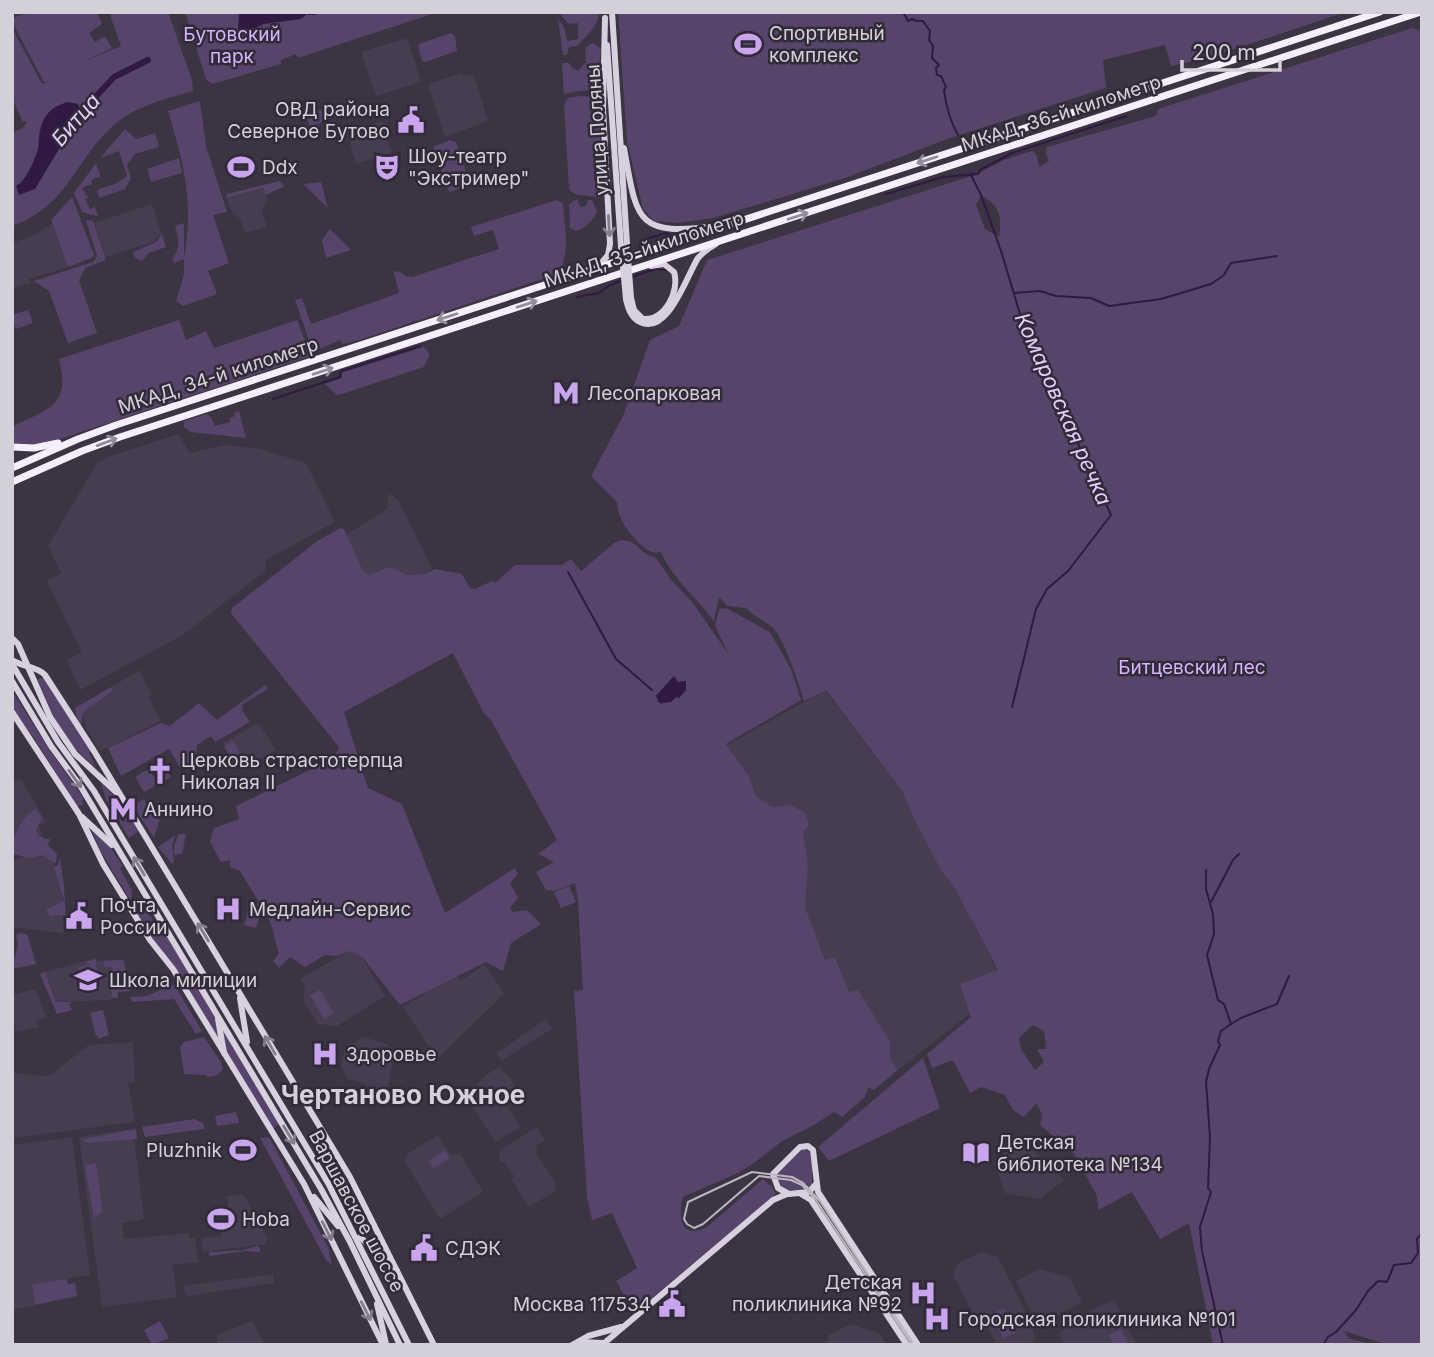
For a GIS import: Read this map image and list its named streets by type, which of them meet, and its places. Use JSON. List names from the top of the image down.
{
  "streets": {
    "highway": ["МКАД, 36-й километр", "МКАД, 35-й километр", "МКАД, 34-й километр"],
    "main road": ["улица Поляны", "Варшавское шоссе"]
  },
  "crossings": [
    ["МКАД, 36-й километр", "МКАД, 35-й километр"],
    ["МКАД, 35-й километр", "МКАД, 34-й километр"]
  ],
  "districts": ["Чертаново Южное"],
  "water": ["Битца", "Комаровская речка"],
  "parks": ["Бутовский парк", "Битцевский лес"],
  "places": {
    "sports": [
      "Спортивный комплекс",
      "Ddx",
      "Pluzhnik",
      "Hoba"
    ],
    "public building": [
      "ОВД района Северное Бутово",
      "Почта России",
      "СДЭК",
      "Москва 117534"
    ],
    "theatre": ["Шоу-театр \"Экстример\""],
    "metro station": ["Лесопарковая", "Аннино"],
    "church": ["Церковь страстотерпца Николая II"],
    "hospital": [
      "Медлайн-Сервис",
      "Здоровье",
      "Детская поликлиника №92",
      "Городская поликлиника №101"
    ],
    "school or university": ["Школа милиции"],
    "library": ["Детская библиотека №134"]
  },
  "scale_bar": "200 m"
}
